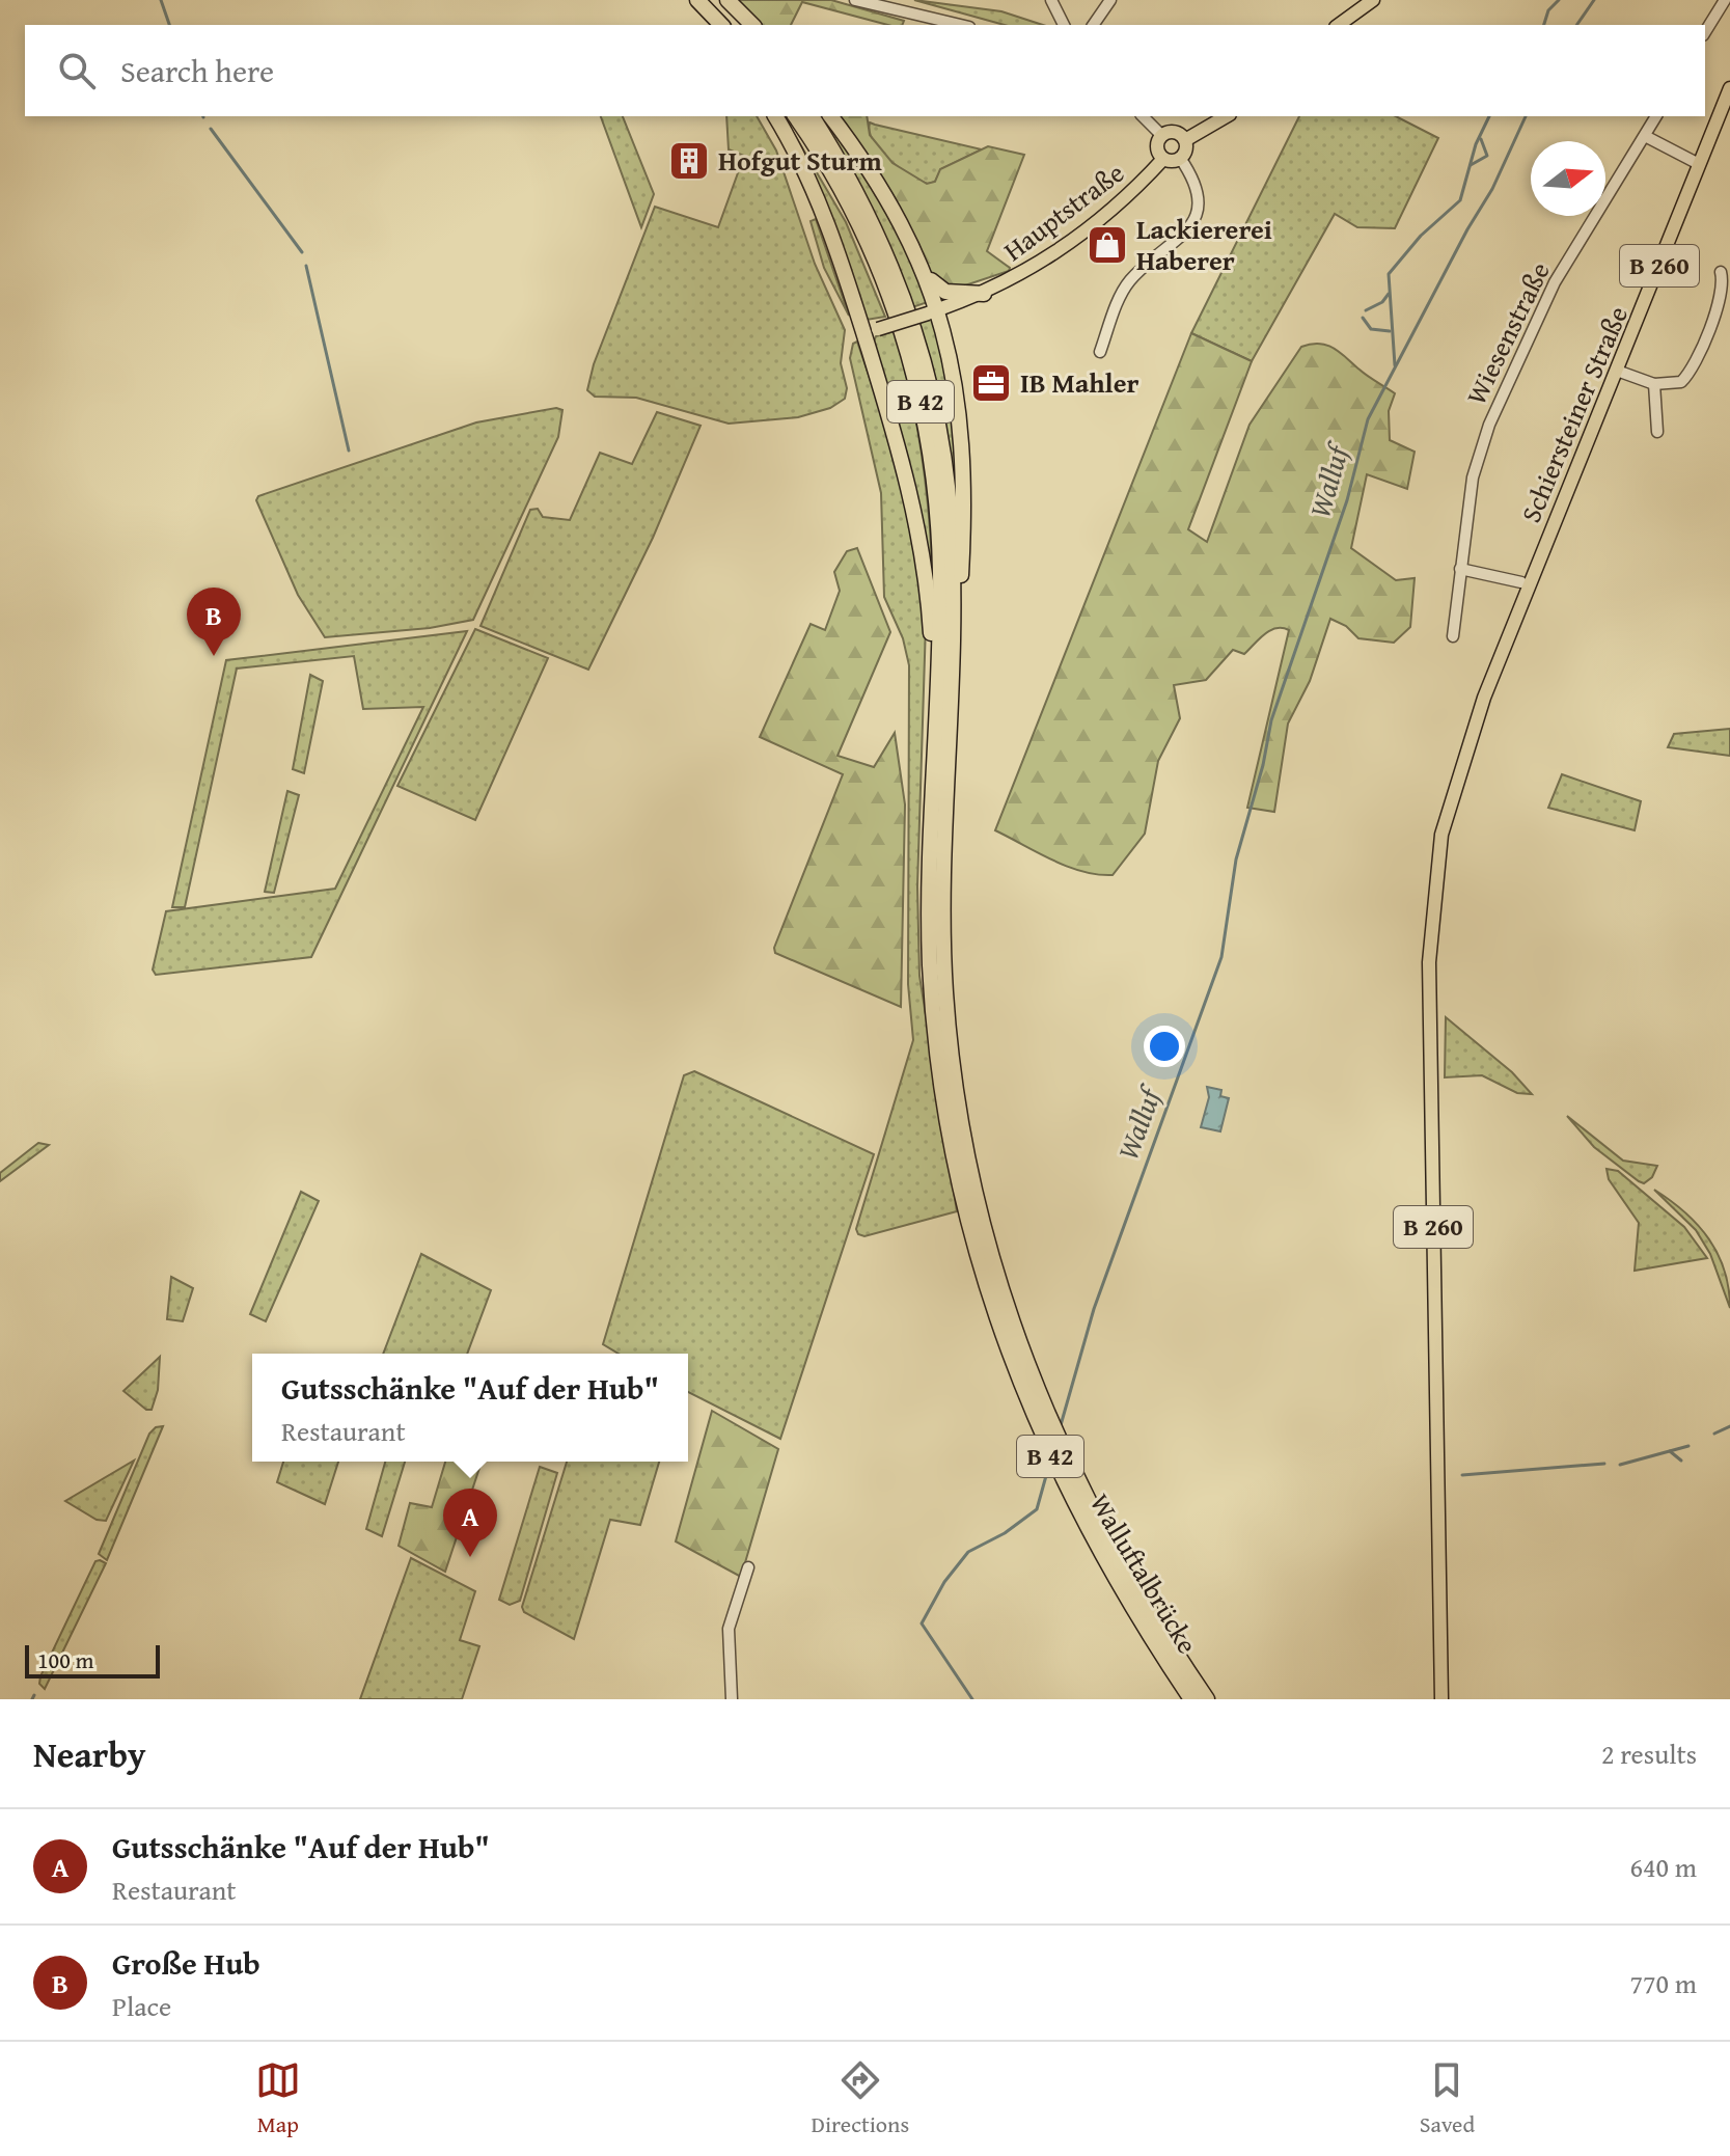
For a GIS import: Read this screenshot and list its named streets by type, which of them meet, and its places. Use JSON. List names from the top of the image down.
{
  "streets": {
    "highway": ["B 42", "Walluftalbrücke"],
    "main road": ["Hauptstraße", "B 260", "Schiersteiner Straße"],
    "street": ["Wiesenstraße"]
  },
  "crossings": [
    ["B 42", "Walluftalbrücke"]
  ],
  "water": ["Walluf"],
  "places": {
    "building": ["Hofgut Sturm"],
    "shop": ["Lackiererei Haberer"],
    "office": ["IB Mahler"]
  },
  "scale_bar": "100 m",
  "north": "right",
  "page": {
    "search": "Search here",
    "pins": ["B", "A"],
    "popup": ["Gutsschänke \"Auf der Hub\"", "Restaurant"],
    "scale": "100 m",
    "heading": ["Nearby", "2 results"],
    "list": [
      {
        "mark": "A",
        "name": "Gutsschänke \"Auf der Hub\"",
        "note": "Restaurant",
        "value": "640 m"
      },
      {
        "mark": "B",
        "name": "Große Hub",
        "note": "Place",
        "value": "770 m"
      }
    ],
    "nav": ["Map", "Directions", "Saved"]
  }
}
